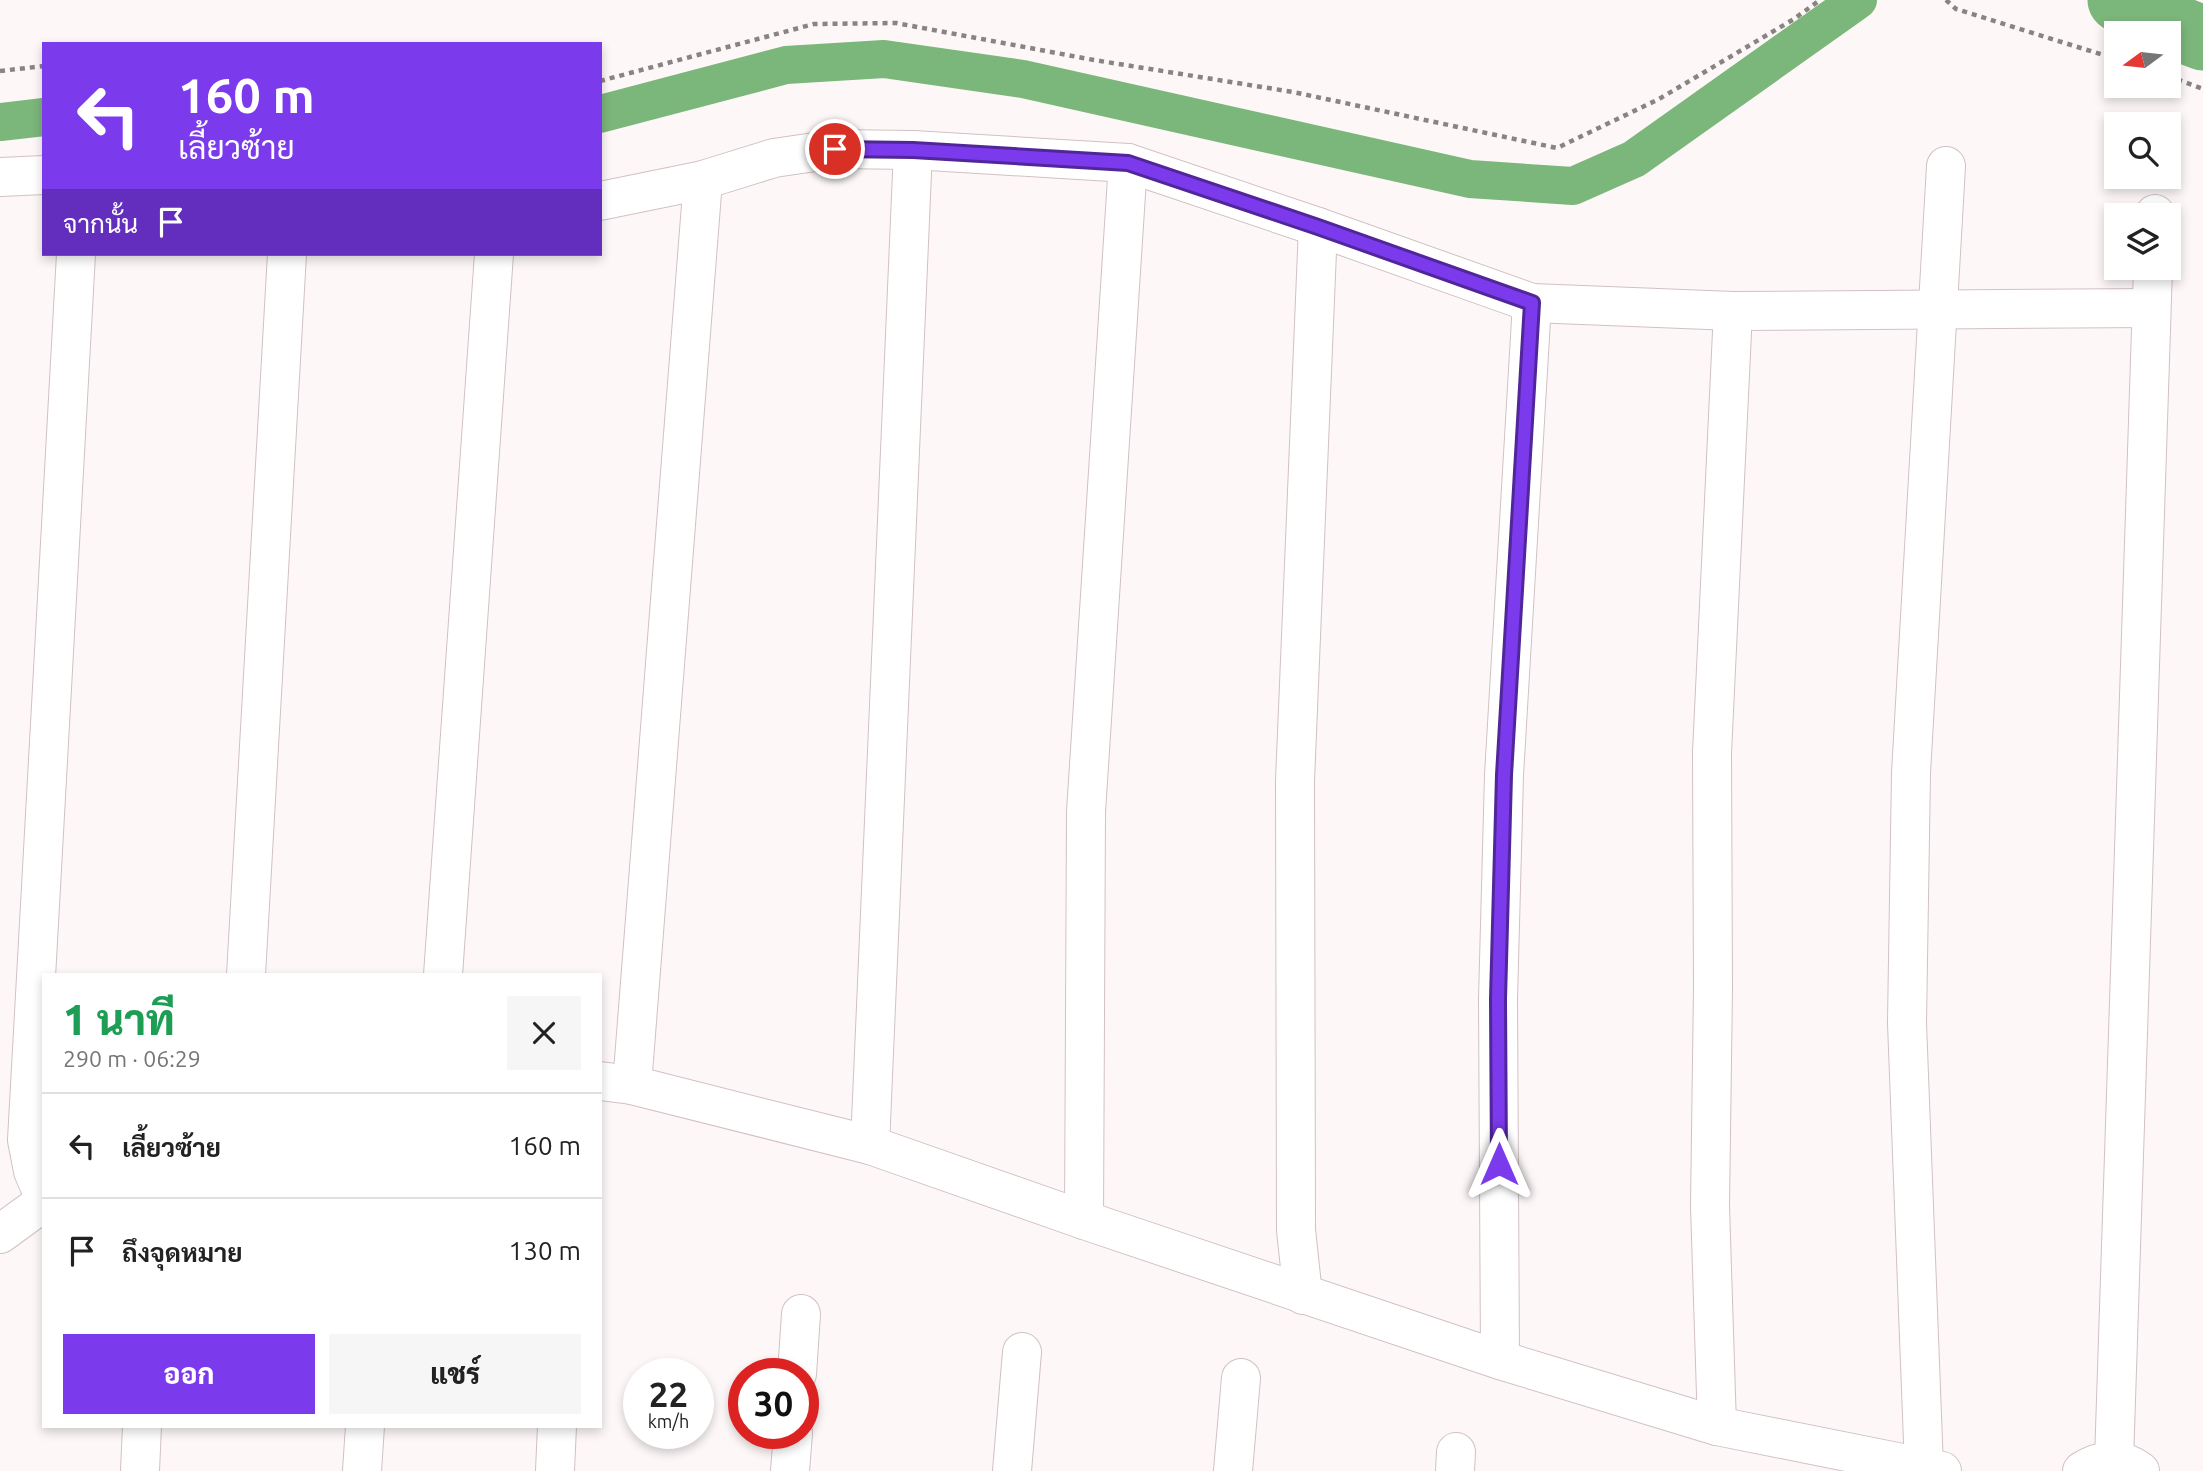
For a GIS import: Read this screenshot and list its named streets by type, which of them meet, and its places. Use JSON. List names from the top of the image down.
{
  "north": "left",
  "page": {
    "turn": ["160 m", "เลี้ยวซ้าย"],
    "then": "จากนั้น",
    "heading": ["1 นาที", "290 m · 06:29"],
    "list": [
      {
        "name": "เลี้ยวซ้าย",
        "value": "160 m"
      },
      {
        "name": "ถึงจุดหมาย",
        "value": "130 m"
      }
    ],
    "buttons": ["ออก", "แชร์"],
    "speed": "22 km/h",
    "limit": "30"
  }
}
